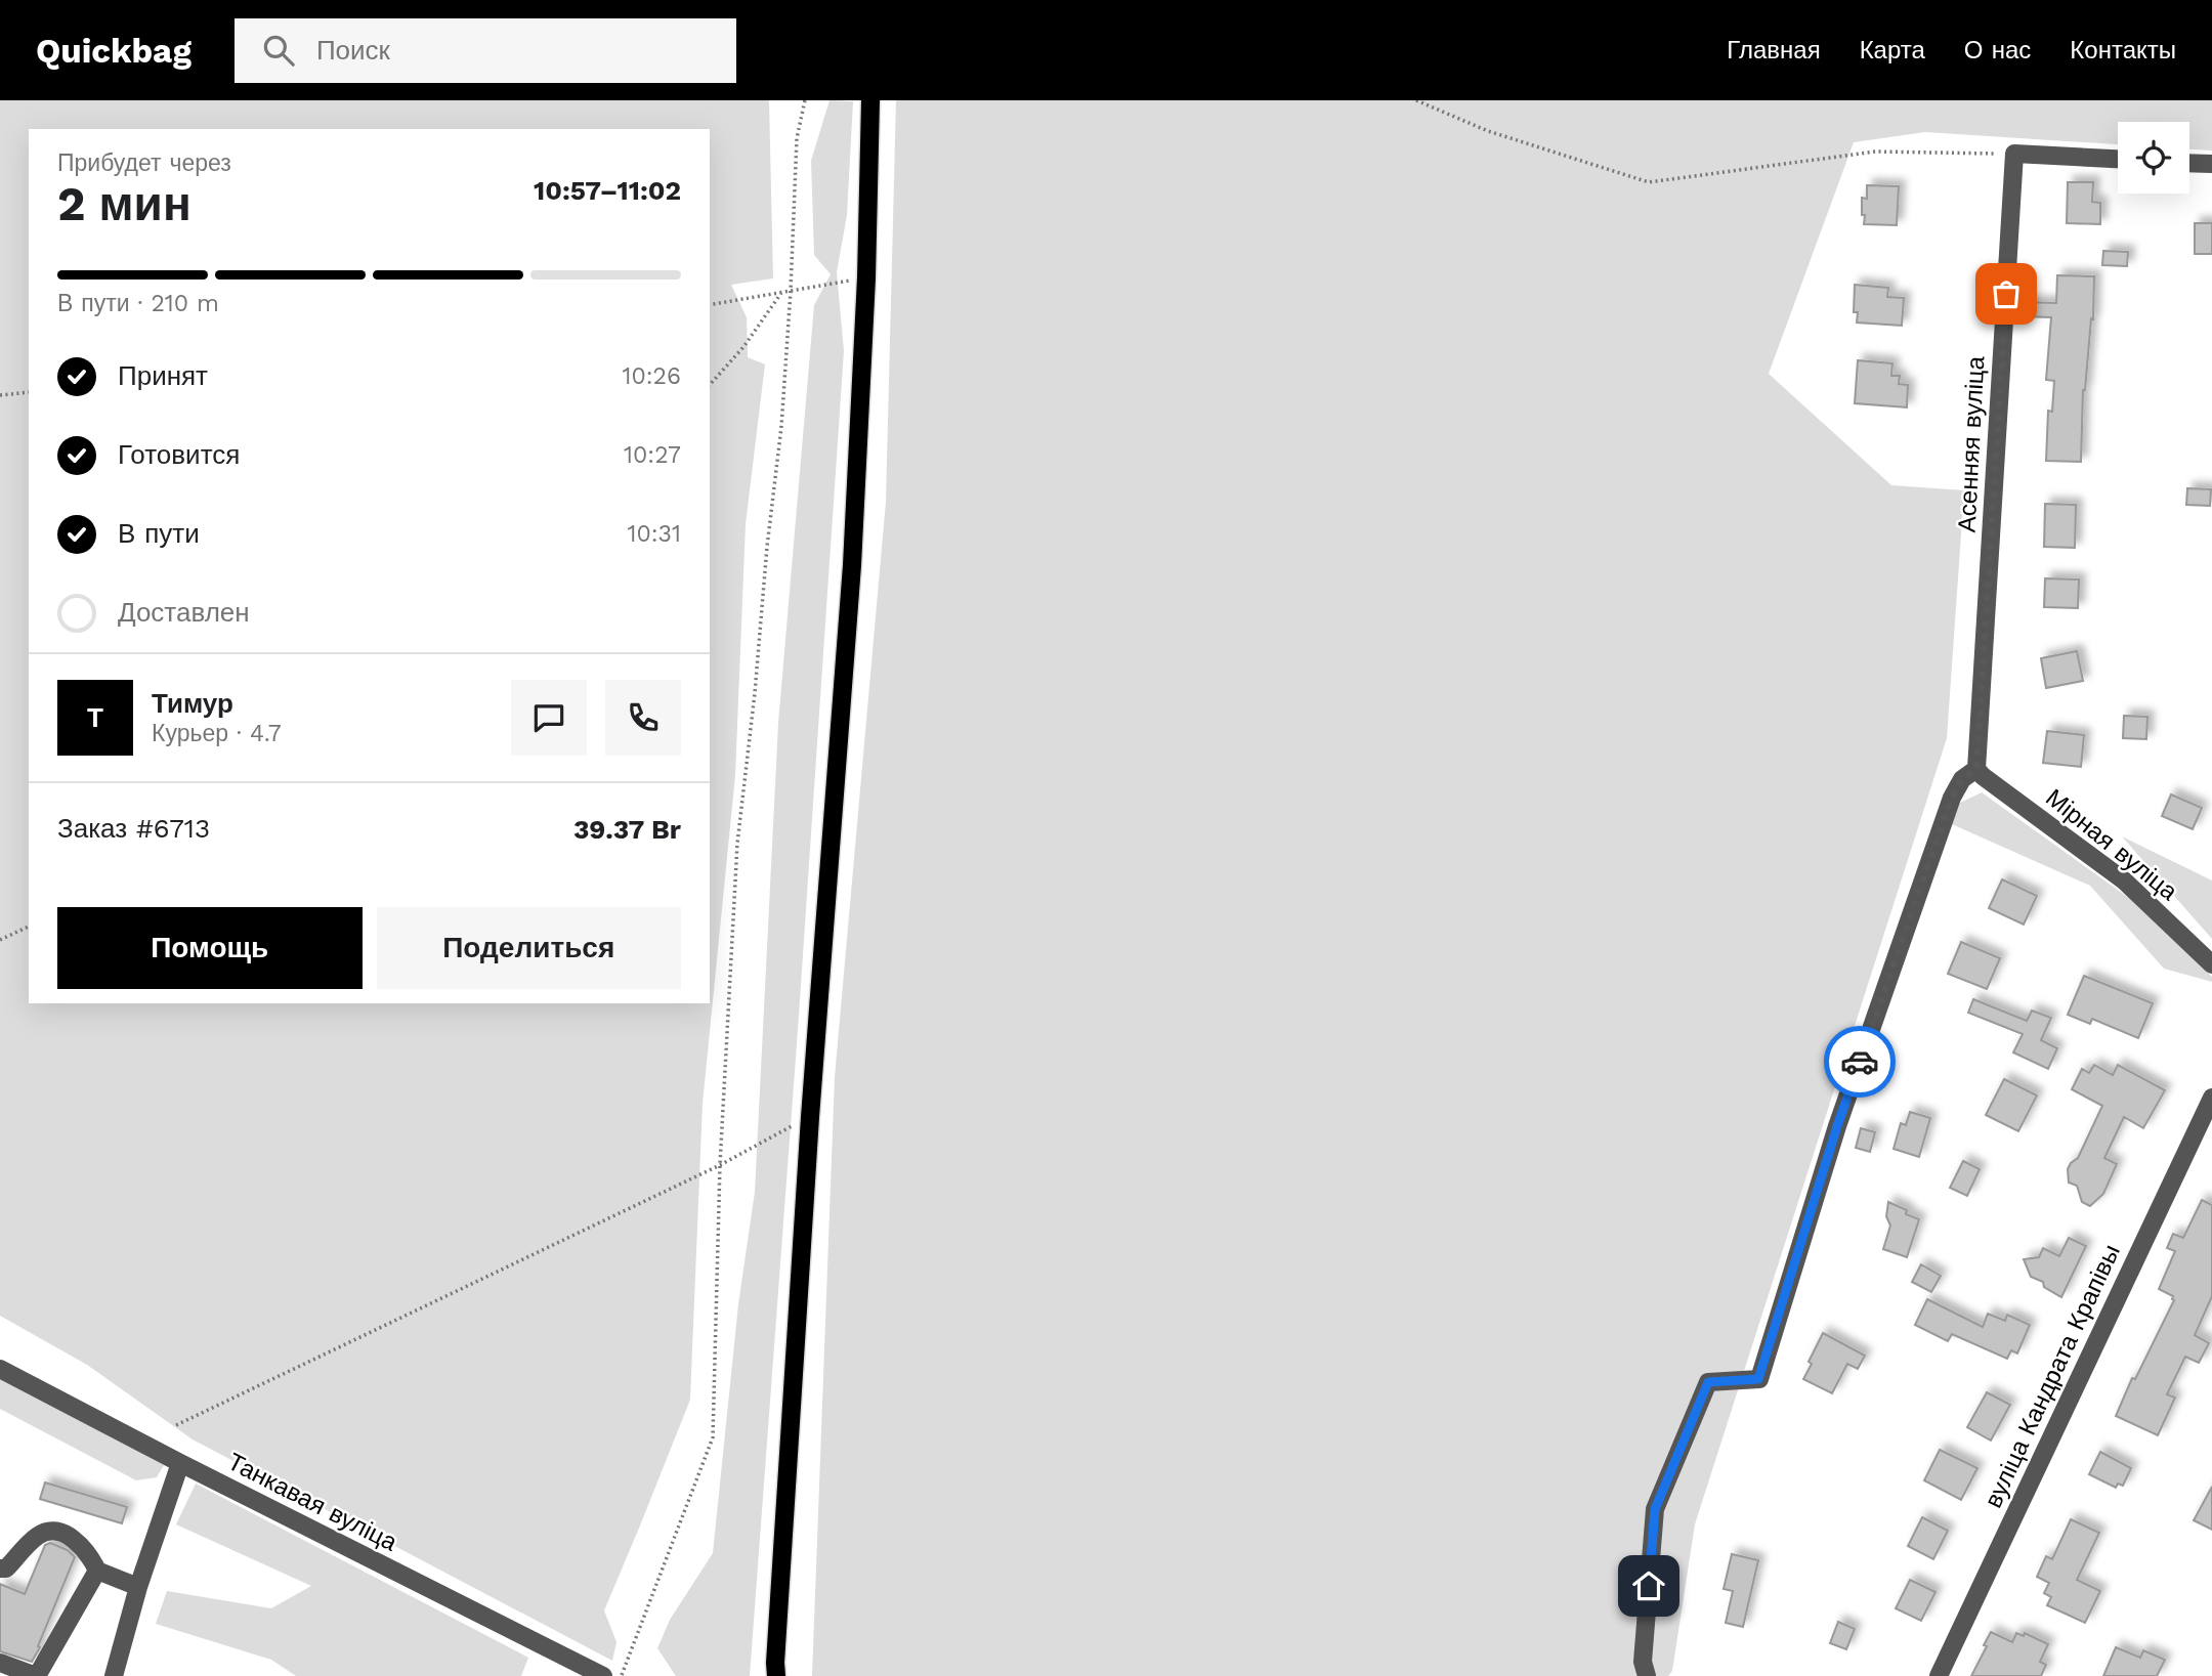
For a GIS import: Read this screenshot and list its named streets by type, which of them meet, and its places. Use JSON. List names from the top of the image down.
{
  "streets": {
    "street": [
      "Асенняя вуліца",
      "Мірная вуліца",
      "вуліца Кандрата Крапівы",
      "Танкавая вуліца"
    ]
  },
  "crossings": [
    ["Асенняя вуліца", "Мірная вуліца"]
  ],
  "page": {
    "header": "Quickbag",
    "search": "Поиск",
    "nav": [
      "Главная",
      "Карта",
      "О нас",
      "Контакты"
    ],
    "heading": ["2 мин", "Прибудет через", "10:57–11:02"],
    "panel": [
      "Тимур",
      "Курьер · 4.7",
      "Заказ #6713",
      "39.37 Br"
    ],
    "bar": "В пути · 210 m",
    "list": [
      ["Принят", "10:26"],
      ["Готовится", "10:27"],
      ["В пути", "10:31"],
      "Доставлен"
    ],
    "round": "Т",
    "buttons": ["Помощь", "Поделиться"]
  }
}
